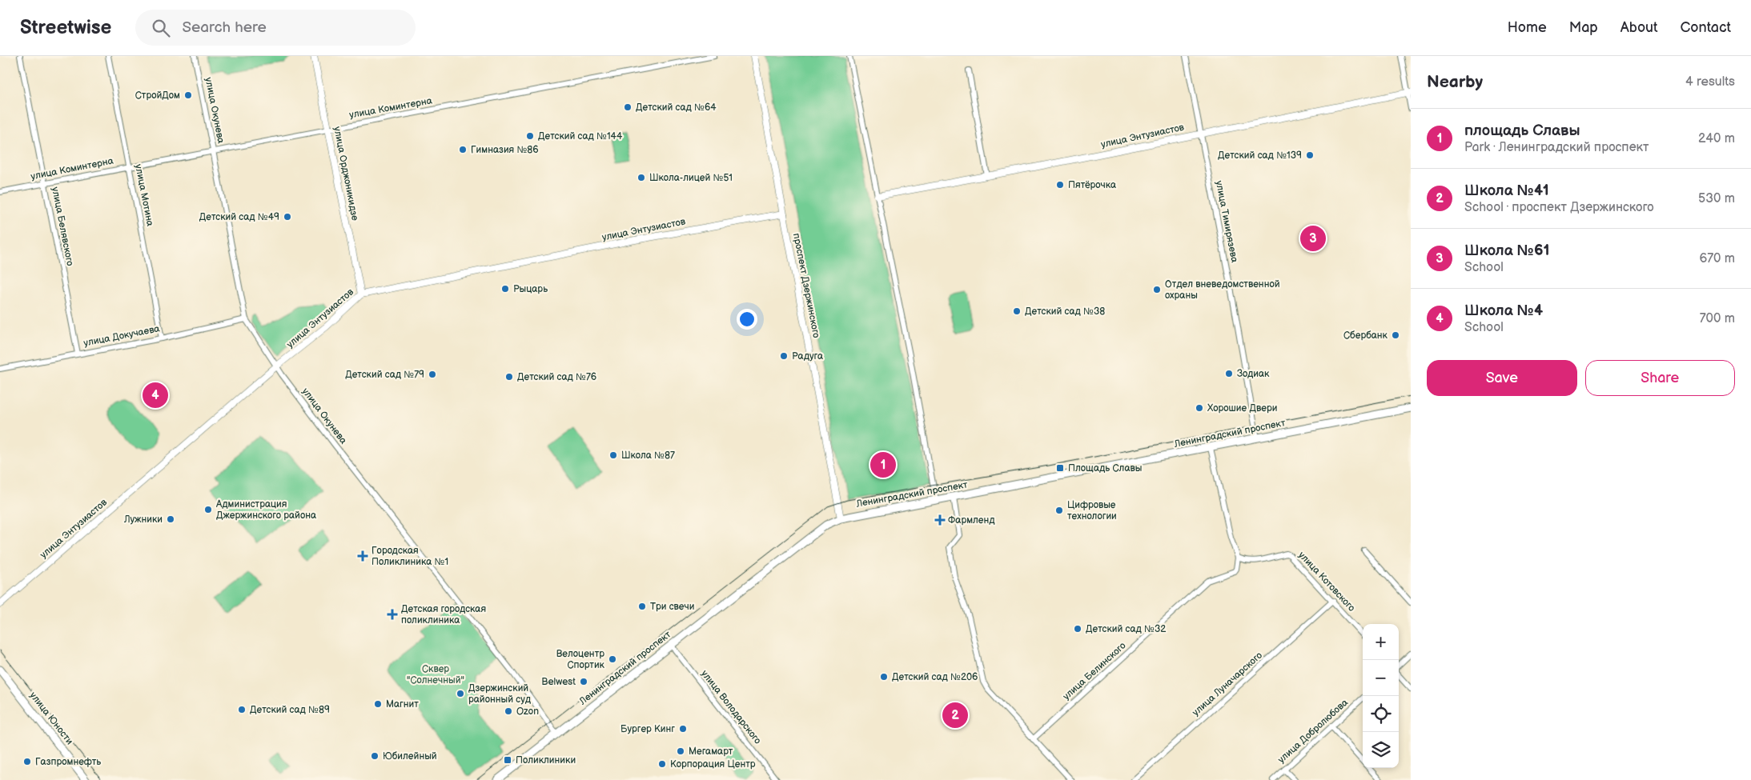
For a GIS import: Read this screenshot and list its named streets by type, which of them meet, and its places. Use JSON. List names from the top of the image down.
{
  "streets": {
    "main road": ["Ленинградский проспект", "улица Юности"],
    "street": [
      "улица Коминтерна",
      "улица Окунева",
      "улица Энтузиастов",
      "улица Орджоникидзе",
      "улица Мотина",
      "улица Тимирязева",
      "улица Белявского",
      "проспект Дзержинского",
      "улица Докучаева",
      "улица Котовского",
      "улица Белинского",
      "улица Луначарского",
      "улица Володарского",
      "улица Добролюбова"
    ]
  },
  "crossings": [
    ["улица Коминтерна", "улица Окунева"],
    ["улица Коминтерна", "улица Орджоникидзе"],
    ["улица Коминтерна", "улица Мотина"],
    ["улица Коминтерна", "улица Белявского"],
    ["улица Окунева", "улица Энтузиастов"],
    ["улица Окунева", "улица Докучаева"],
    ["улица Окунева", "Ленинградский проспект"],
    ["улица Энтузиастов", "улица Орджоникидзе"],
    ["улица Энтузиастов", "улица Тимирязева"],
    ["улица Энтузиастов", "проспект Дзержинского"],
    ["улица Мотина", "улица Докучаева"],
    ["улица Тимирязева", "Ленинградский проспект"],
    ["улица Белявского", "улица Докучаева"],
    ["проспект Дзержинского", "Ленинградский проспект"],
    ["Ленинградский проспект", "улица Володарского"],
    ["улица Котовского", "улица Белинского"],
    ["улица Котовского", "улица Луначарского"]
  ],
  "parks": ["Сквер \"Солнечный\""],
  "places": {
    "other": [
      "СтройДом",
      "Детский сад №64",
      "Детский сад №144",
      "Гимназия №86",
      "Детский сад №139",
      "Школа-лицей №51",
      "Пятёрочка",
      "Детский сад №49",
      "Рыцарь",
      "Отдел вневедомственной охраны",
      "Детский сад №38",
      "Сбербанк",
      "Радуга",
      "Зодиак",
      "Детский сад №79",
      "Детский сад №76",
      "Хорошие Двери",
      "Школа №87",
      "Администрация Джержинского района",
      "Цифровые технологии",
      "Лужники",
      "Три свечи",
      "Детский сад №32",
      "Велоцентр Спортик",
      "Детский сад №206",
      "Belwest",
      "Дзержинский районный суд",
      "Магнит",
      "Детский сад №89",
      "Ozon",
      "Бургер Кинг",
      "Мегамарт",
      "Юбилейный",
      "Газпромнефть",
      "Корпорация Центр"
    ],
    "transit": ["Площадь Славы", "Поликлиники"],
    "health": ["Фармленд", "Городская Поликлиника №1", "Детская городская поликлиника"]
  },
  "page": {
    "header": "Streetwise",
    "search": "Search here",
    "nav": [
      "Home",
      "Map",
      "About",
      "Contact"
    ],
    "heading": ["Nearby", "4 results"],
    "list": [
      {
        "mark": "1",
        "name": "площадь Славы",
        "note": "Park · Ленинградский проспект",
        "value": "240 m"
      },
      {
        "mark": "2",
        "name": "Школа №41",
        "note": "School · проспект Дзержинского",
        "value": "530 m"
      },
      {
        "mark": "3",
        "name": "Школа №61",
        "note": "School",
        "value": "670 m"
      },
      {
        "mark": "4",
        "name": "Школа №4",
        "note": "School",
        "value": "700 m"
      }
    ],
    "pins": [
      "3",
      "4",
      "1",
      "2"
    ],
    "buttons": ["Save", "Share"],
    "map_buttons": ["+", "−"]
  }
}
